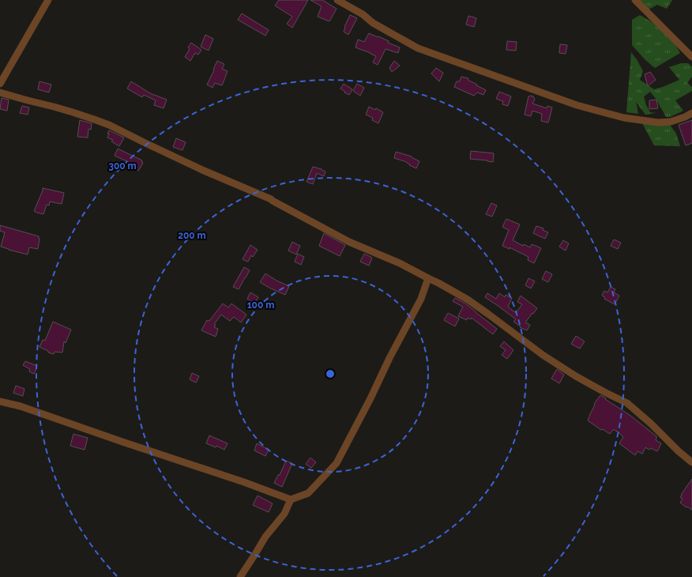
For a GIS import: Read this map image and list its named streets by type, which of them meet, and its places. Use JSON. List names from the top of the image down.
{
  "rings": ["300 m", "200 m", "100 m"]
}
